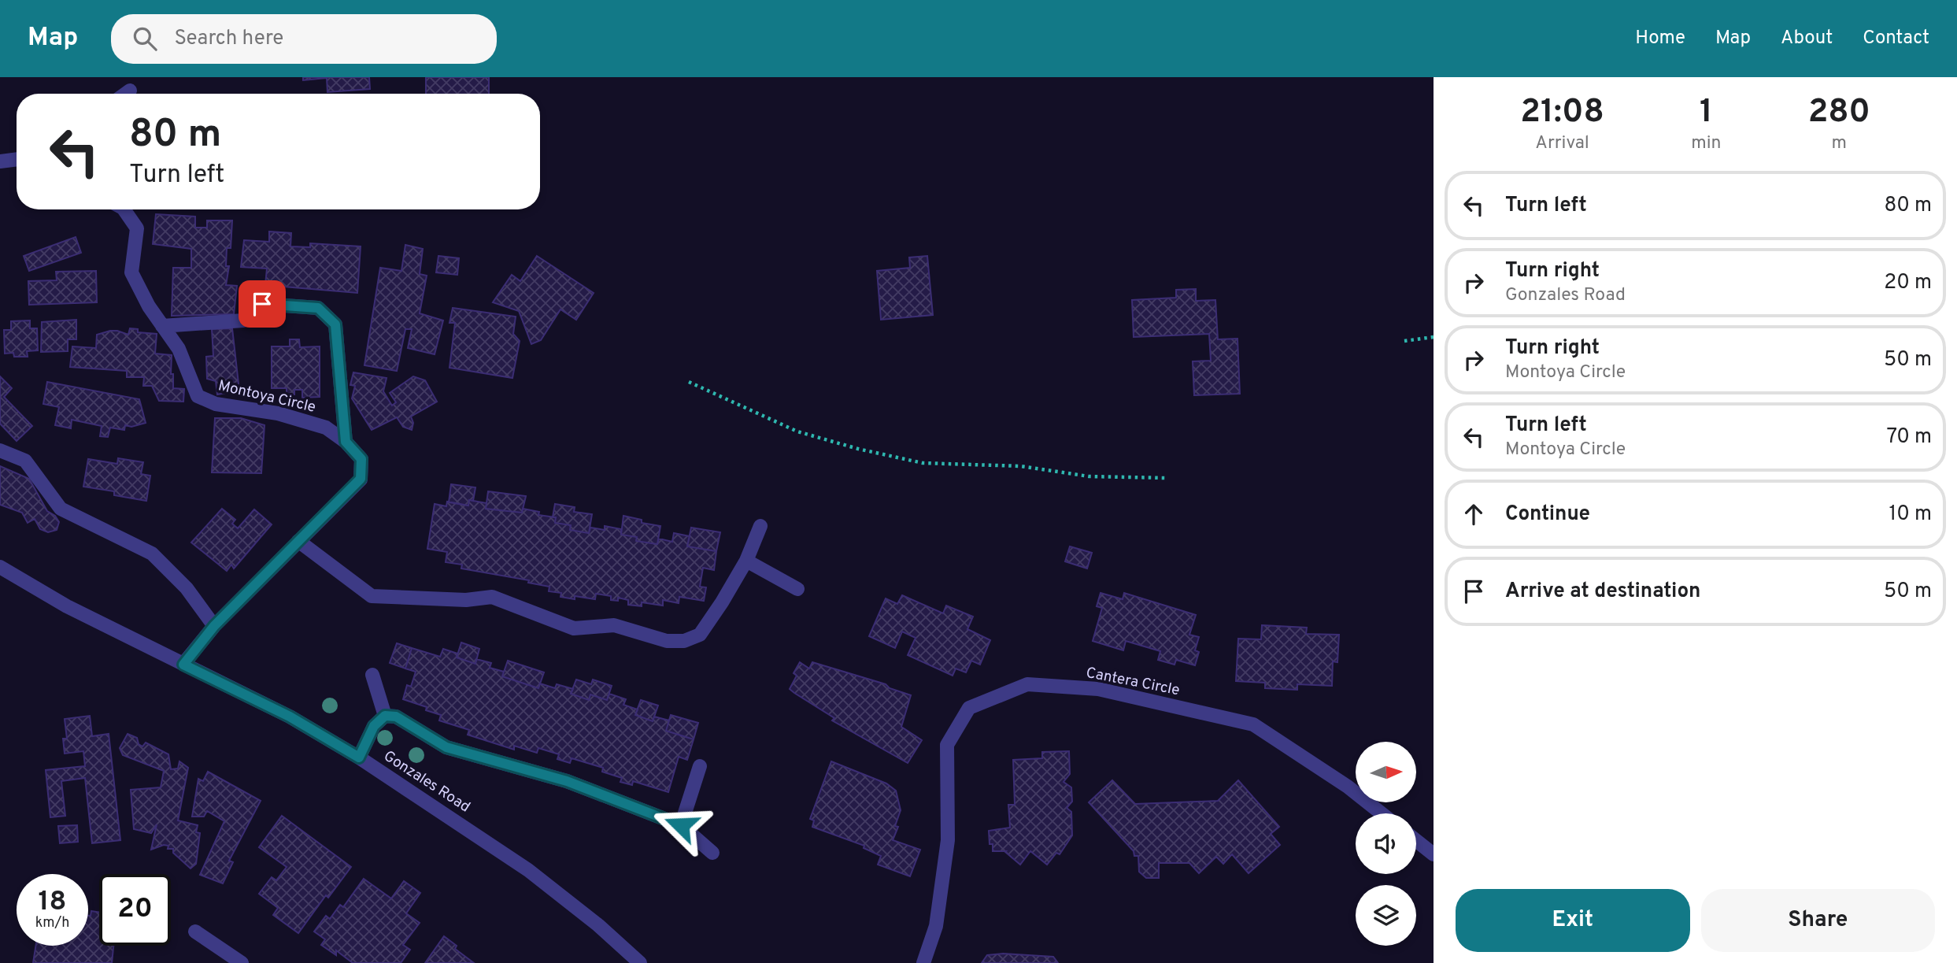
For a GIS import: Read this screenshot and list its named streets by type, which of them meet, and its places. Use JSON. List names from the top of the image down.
{
  "streets": {
    "street": ["Montoya Circle", "Cantera Circle", "Gonzales Road"]
  },
  "crossings": [
    ["Montoya Circle", "Gonzales Road"]
  ],
  "north": "right",
  "page": {
    "header": "Map",
    "search": "Search here",
    "nav": [
      "Home",
      "Map",
      "About",
      "Contact"
    ],
    "eta": [
      "21:08",
      "Arrival",
      "1",
      "min",
      "280",
      "m"
    ],
    "turn": ["80 m", "Turn left"],
    "list": [
      {
        "name": "Turn left",
        "value": "80 m"
      },
      {
        "name": "Turn right",
        "note": "Gonzales Road",
        "value": "20 m"
      },
      {
        "name": "Turn right",
        "note": "Montoya Circle",
        "value": "50 m"
      },
      {
        "name": "Turn left",
        "note": "Montoya Circle",
        "value": "70 m"
      },
      {
        "name": "Continue",
        "value": "10 m"
      },
      {
        "name": "Arrive at destination",
        "value": "50 m"
      }
    ],
    "speed": "18 km/h",
    "limit": "20",
    "buttons": ["Exit", "Share"]
  }
}
